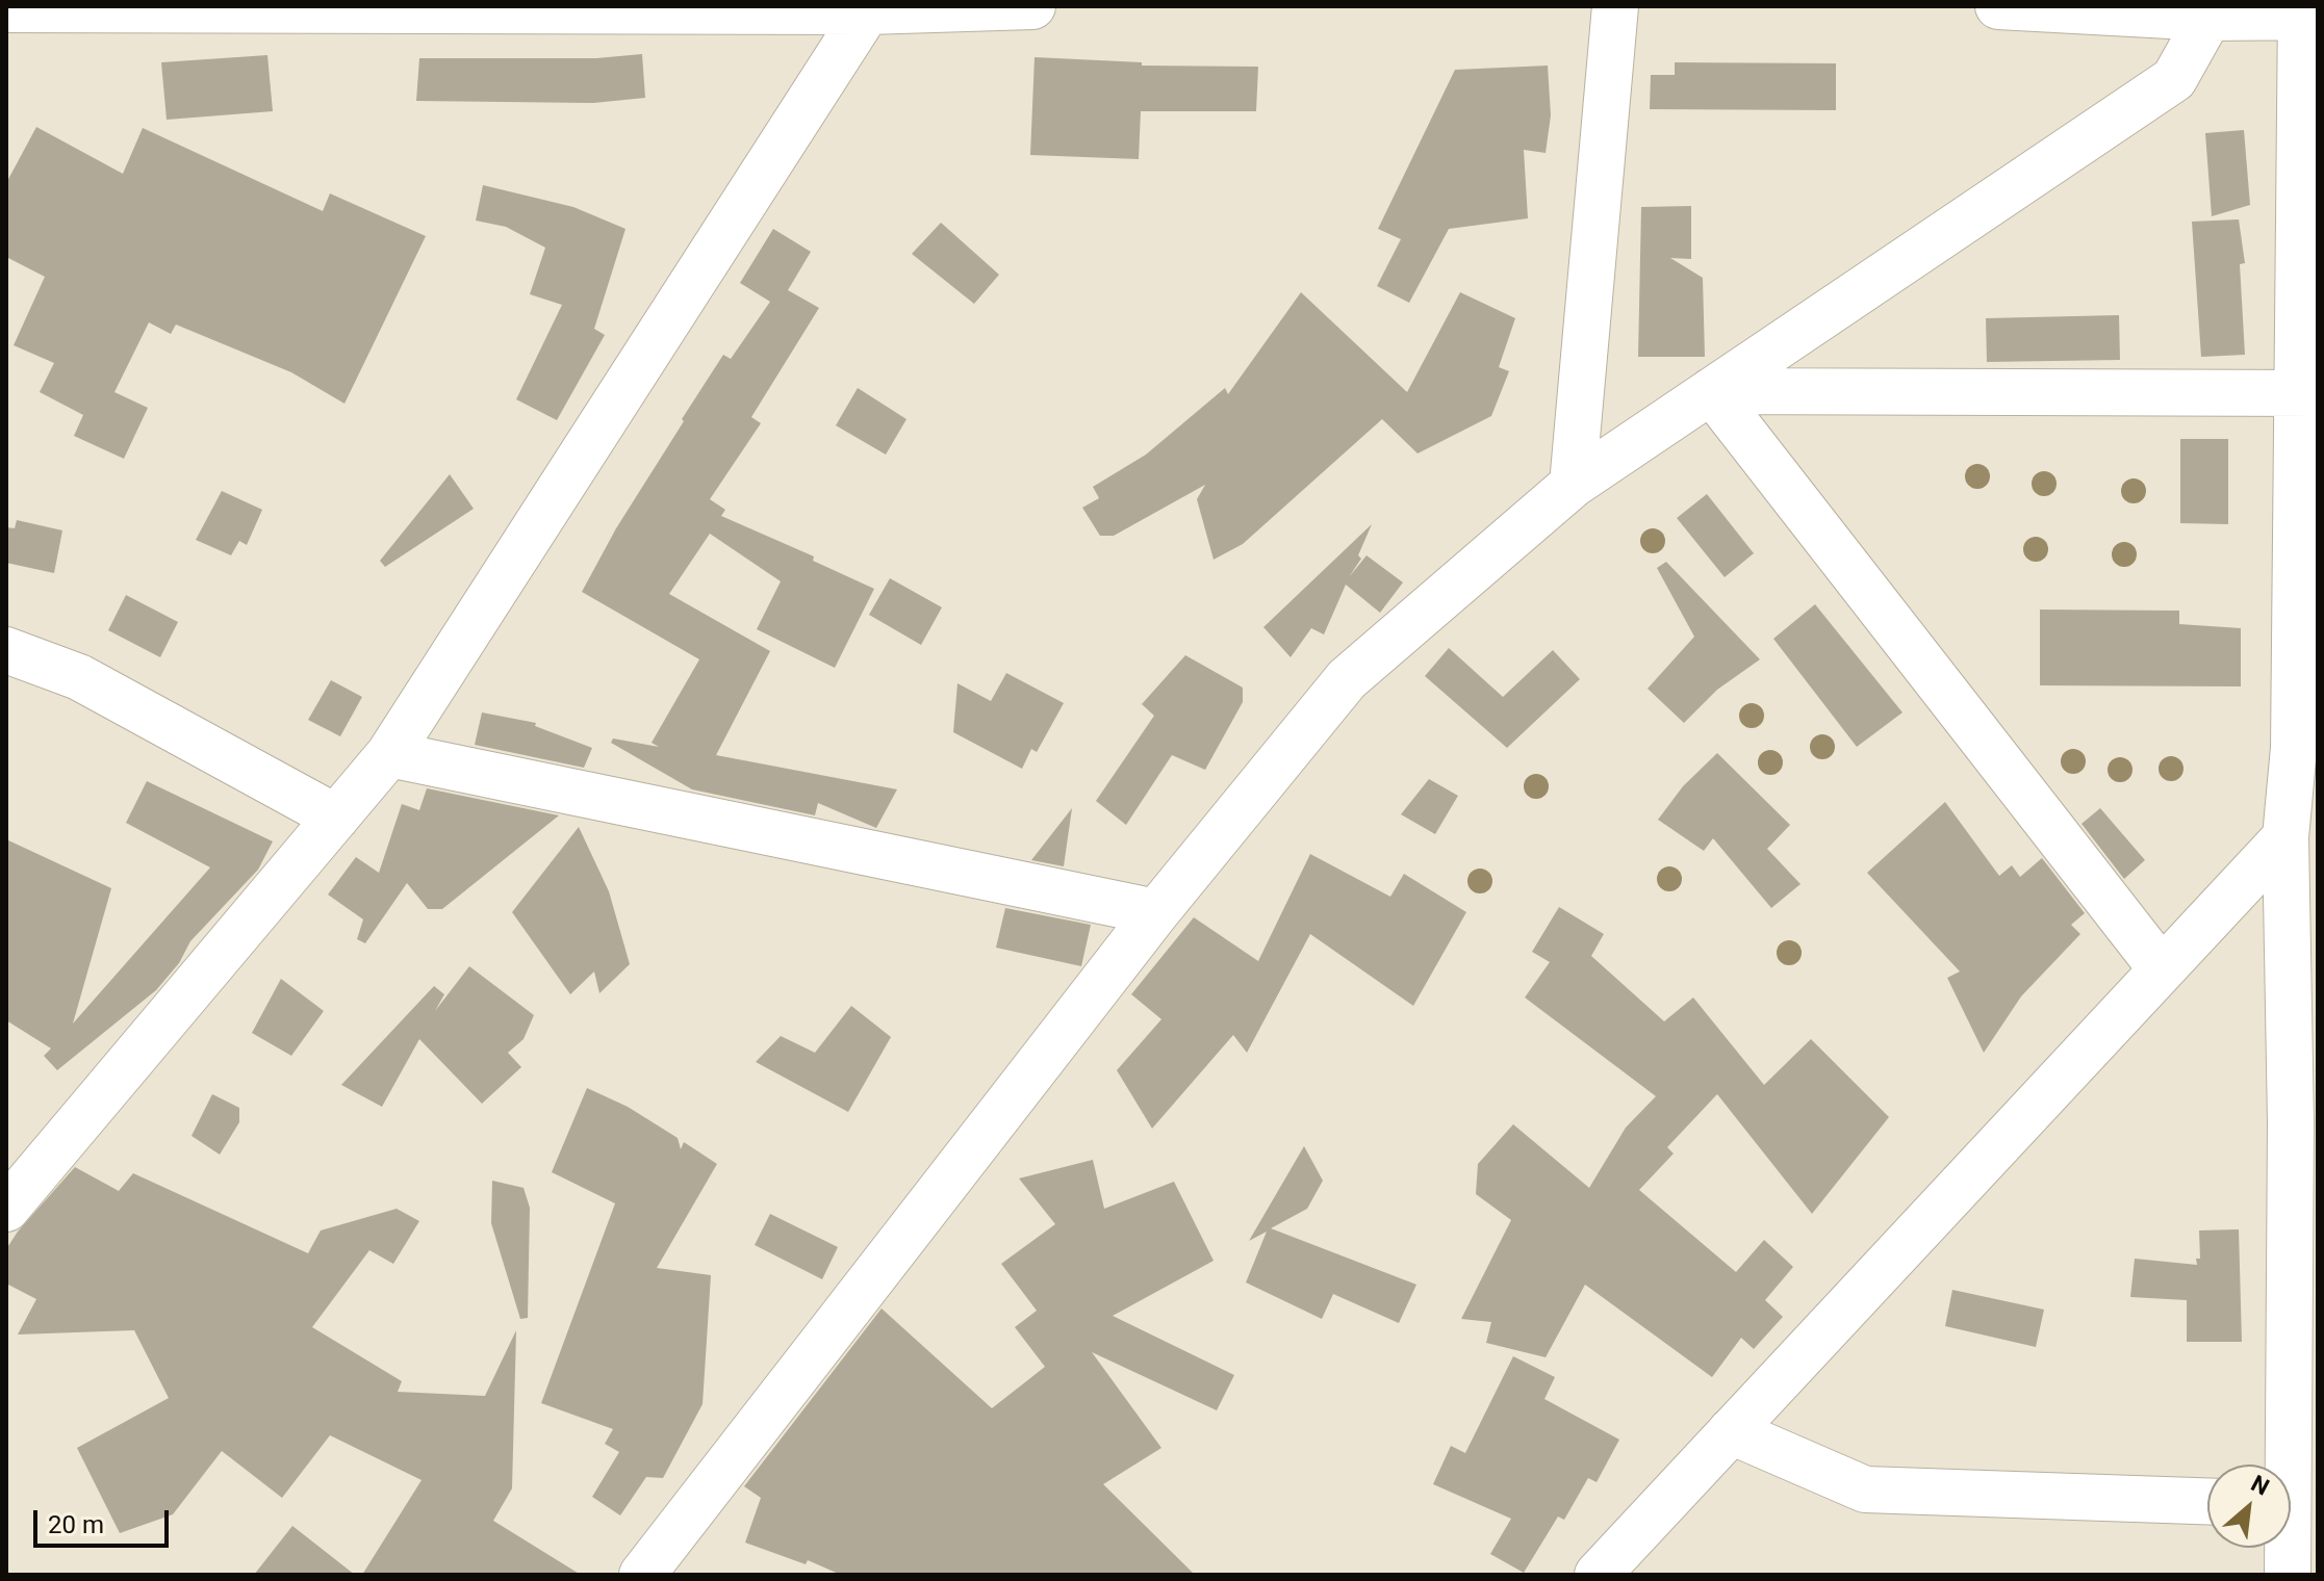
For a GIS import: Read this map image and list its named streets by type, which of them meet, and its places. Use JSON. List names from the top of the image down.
{
  "scale_bar": "20 m",
  "north": "top right"
}
